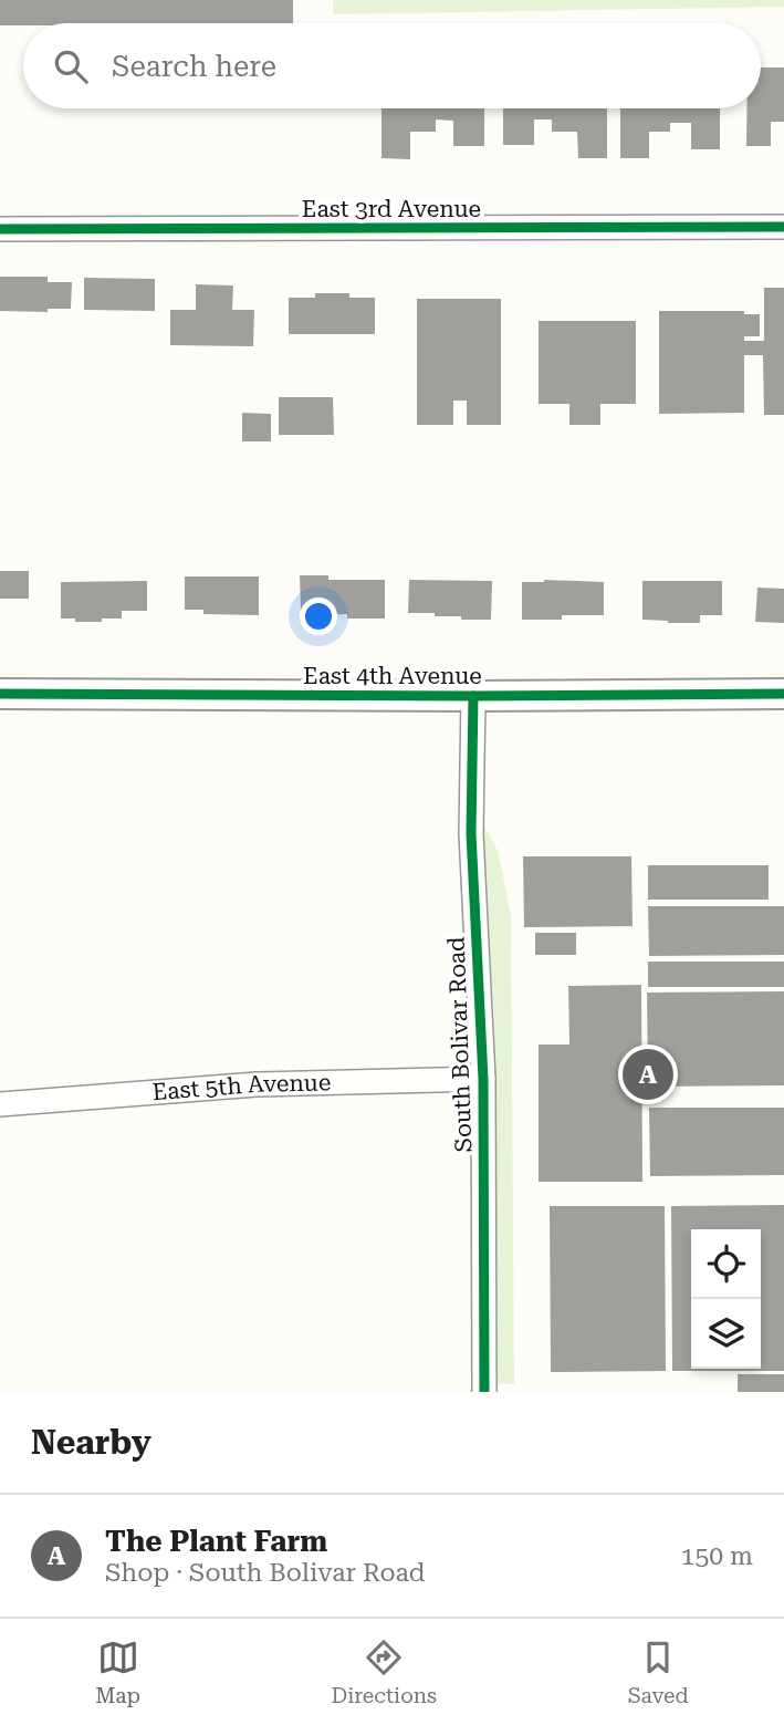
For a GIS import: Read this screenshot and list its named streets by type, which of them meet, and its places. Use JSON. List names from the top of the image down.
{
  "streets": {
    "street": [
      "East 3rd Avenue",
      "East 4th Avenue",
      "South Bolivar Road",
      "East 5th Avenue"
    ]
  },
  "crossings": [
    ["East 4th Avenue", "South Bolivar Road"],
    ["South Bolivar Road", "East 5th Avenue"]
  ],
  "page": {
    "search": "Search here",
    "pins": "A",
    "heading": "Nearby",
    "list": [
      {
        "mark": "A",
        "name": "The Plant Farm",
        "note": "Shop · South Bolivar Road",
        "value": "150 m"
      }
    ],
    "nav": ["Map", "Directions", "Saved"]
  }
}
